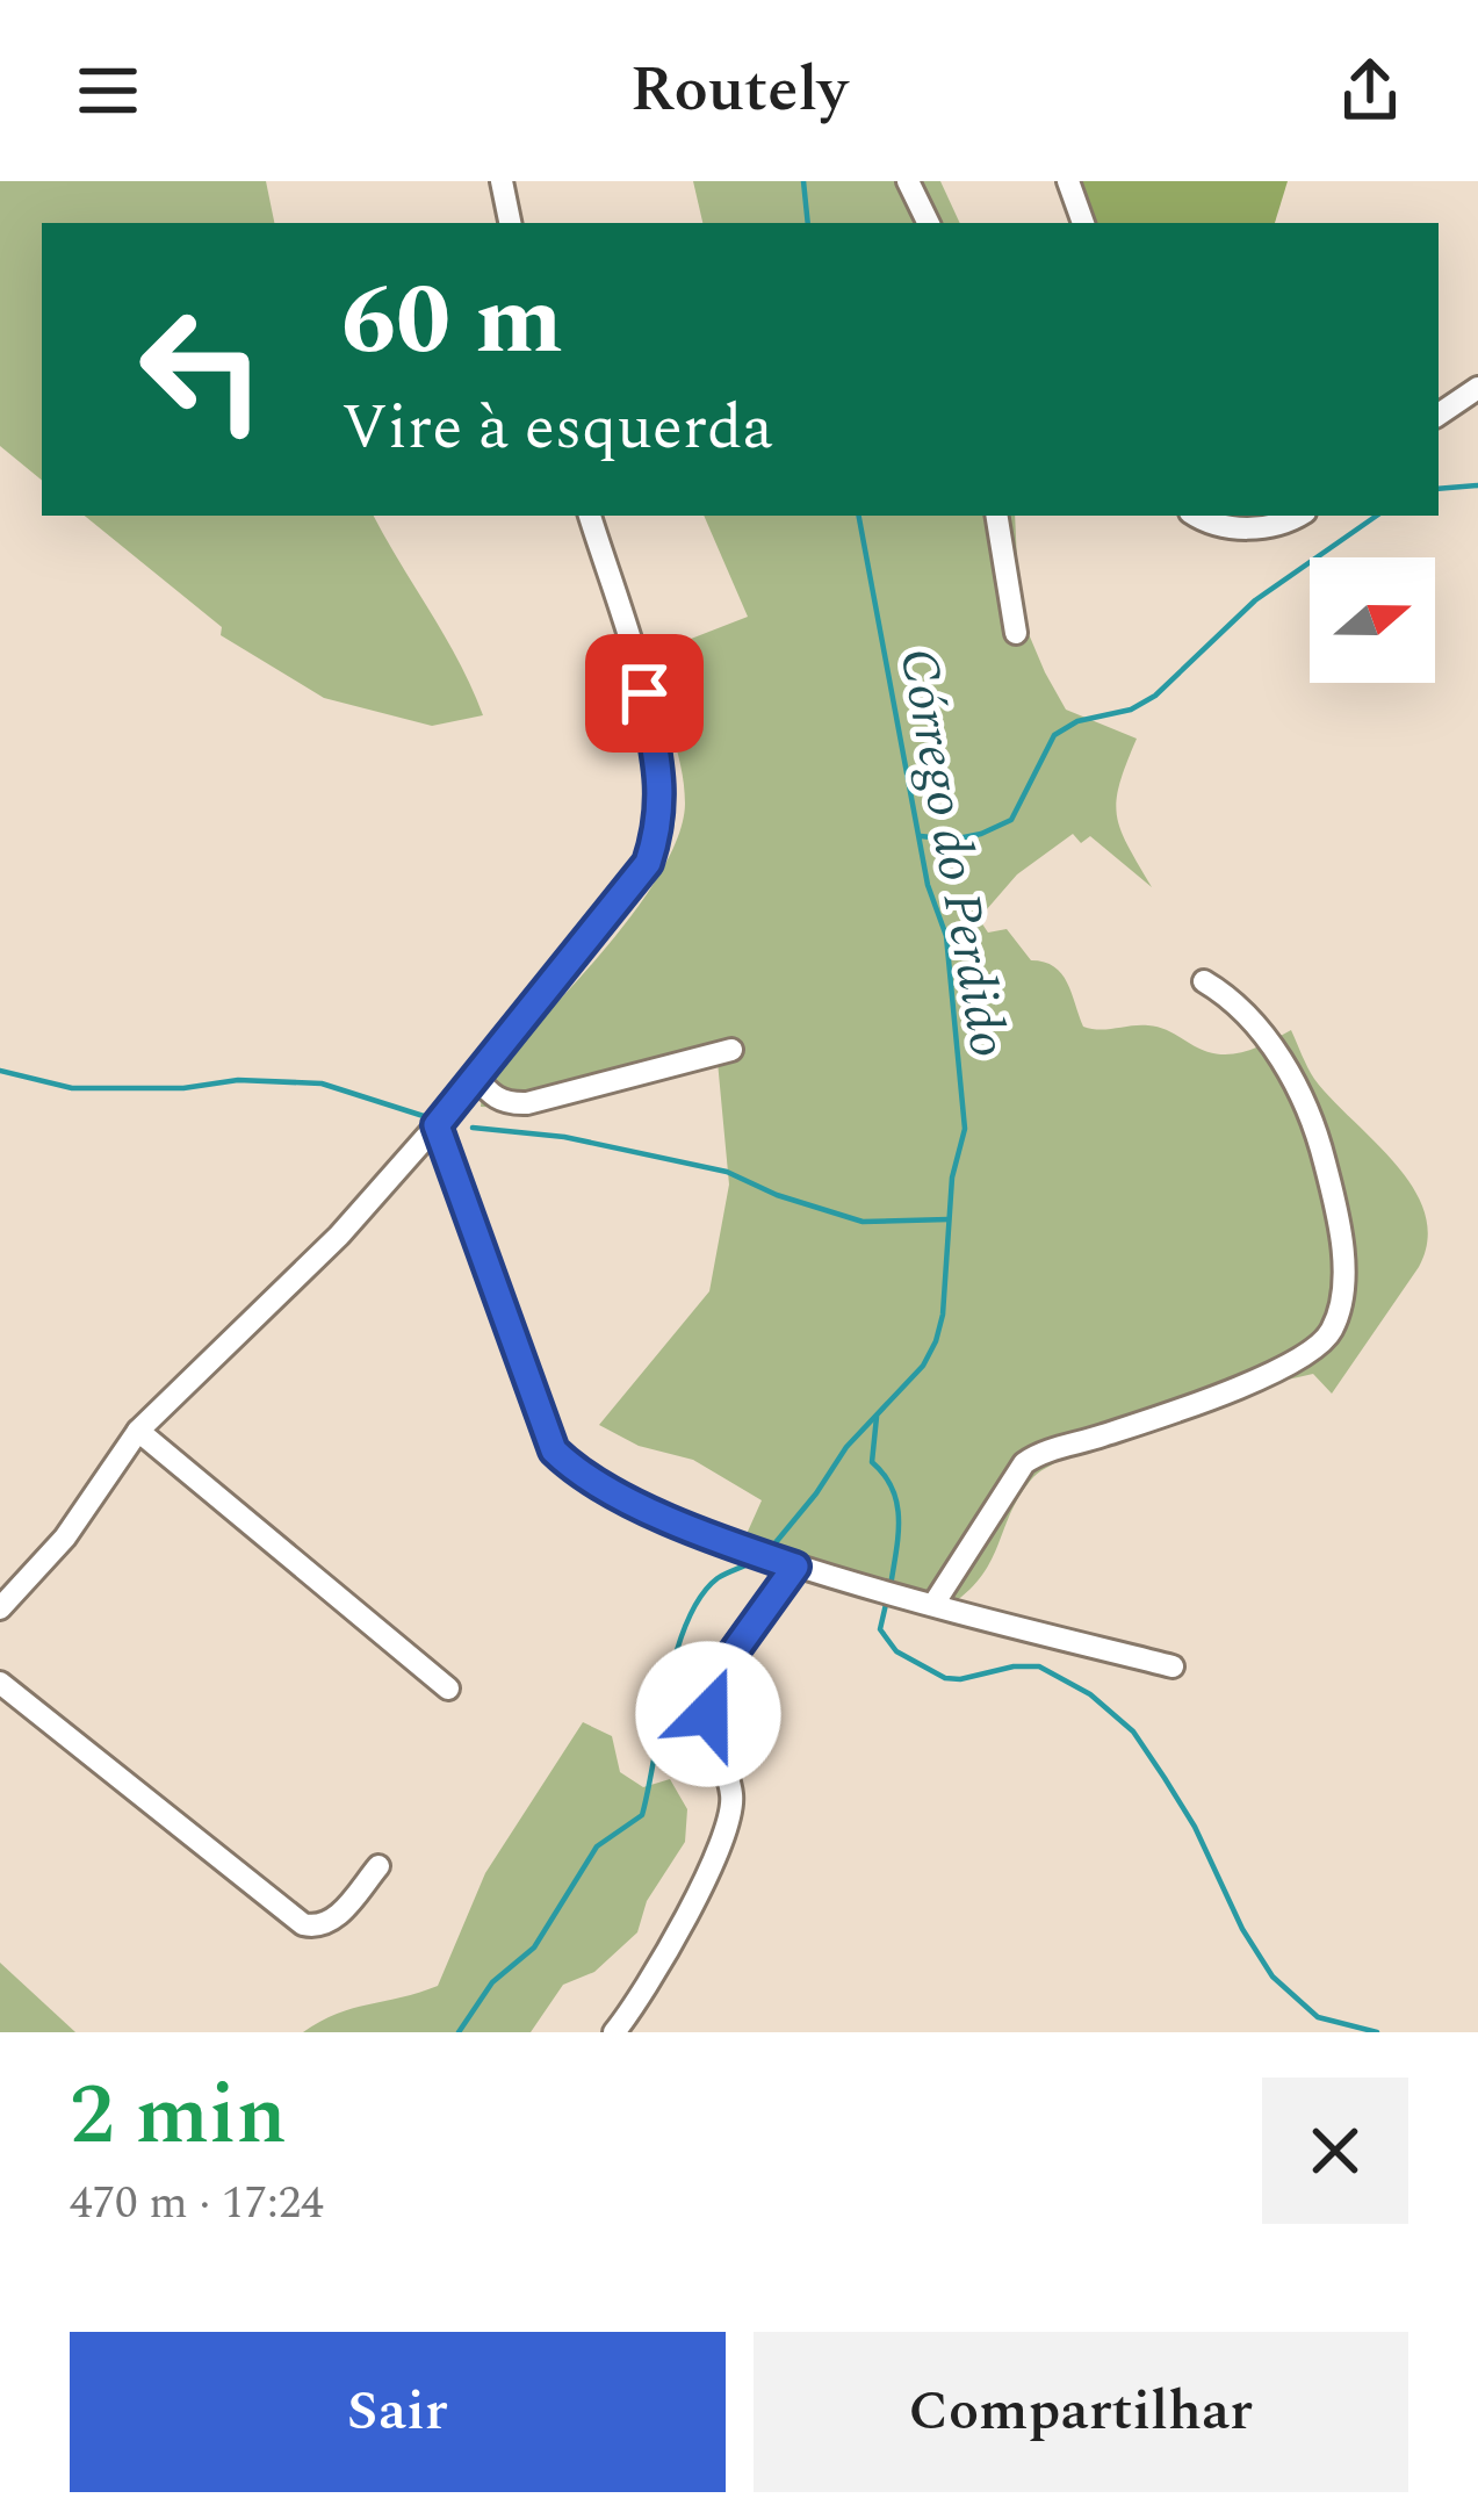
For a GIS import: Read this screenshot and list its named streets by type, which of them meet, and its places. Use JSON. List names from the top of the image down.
{
  "water": ["Córrego do Perdido"],
  "north": "right",
  "page": {
    "header": "Routely",
    "turn": ["60 m", "Vire à esquerda"],
    "heading": ["2 min", "470 m · 17:24"],
    "buttons": ["Sair", "Compartilhar"]
  }
}
